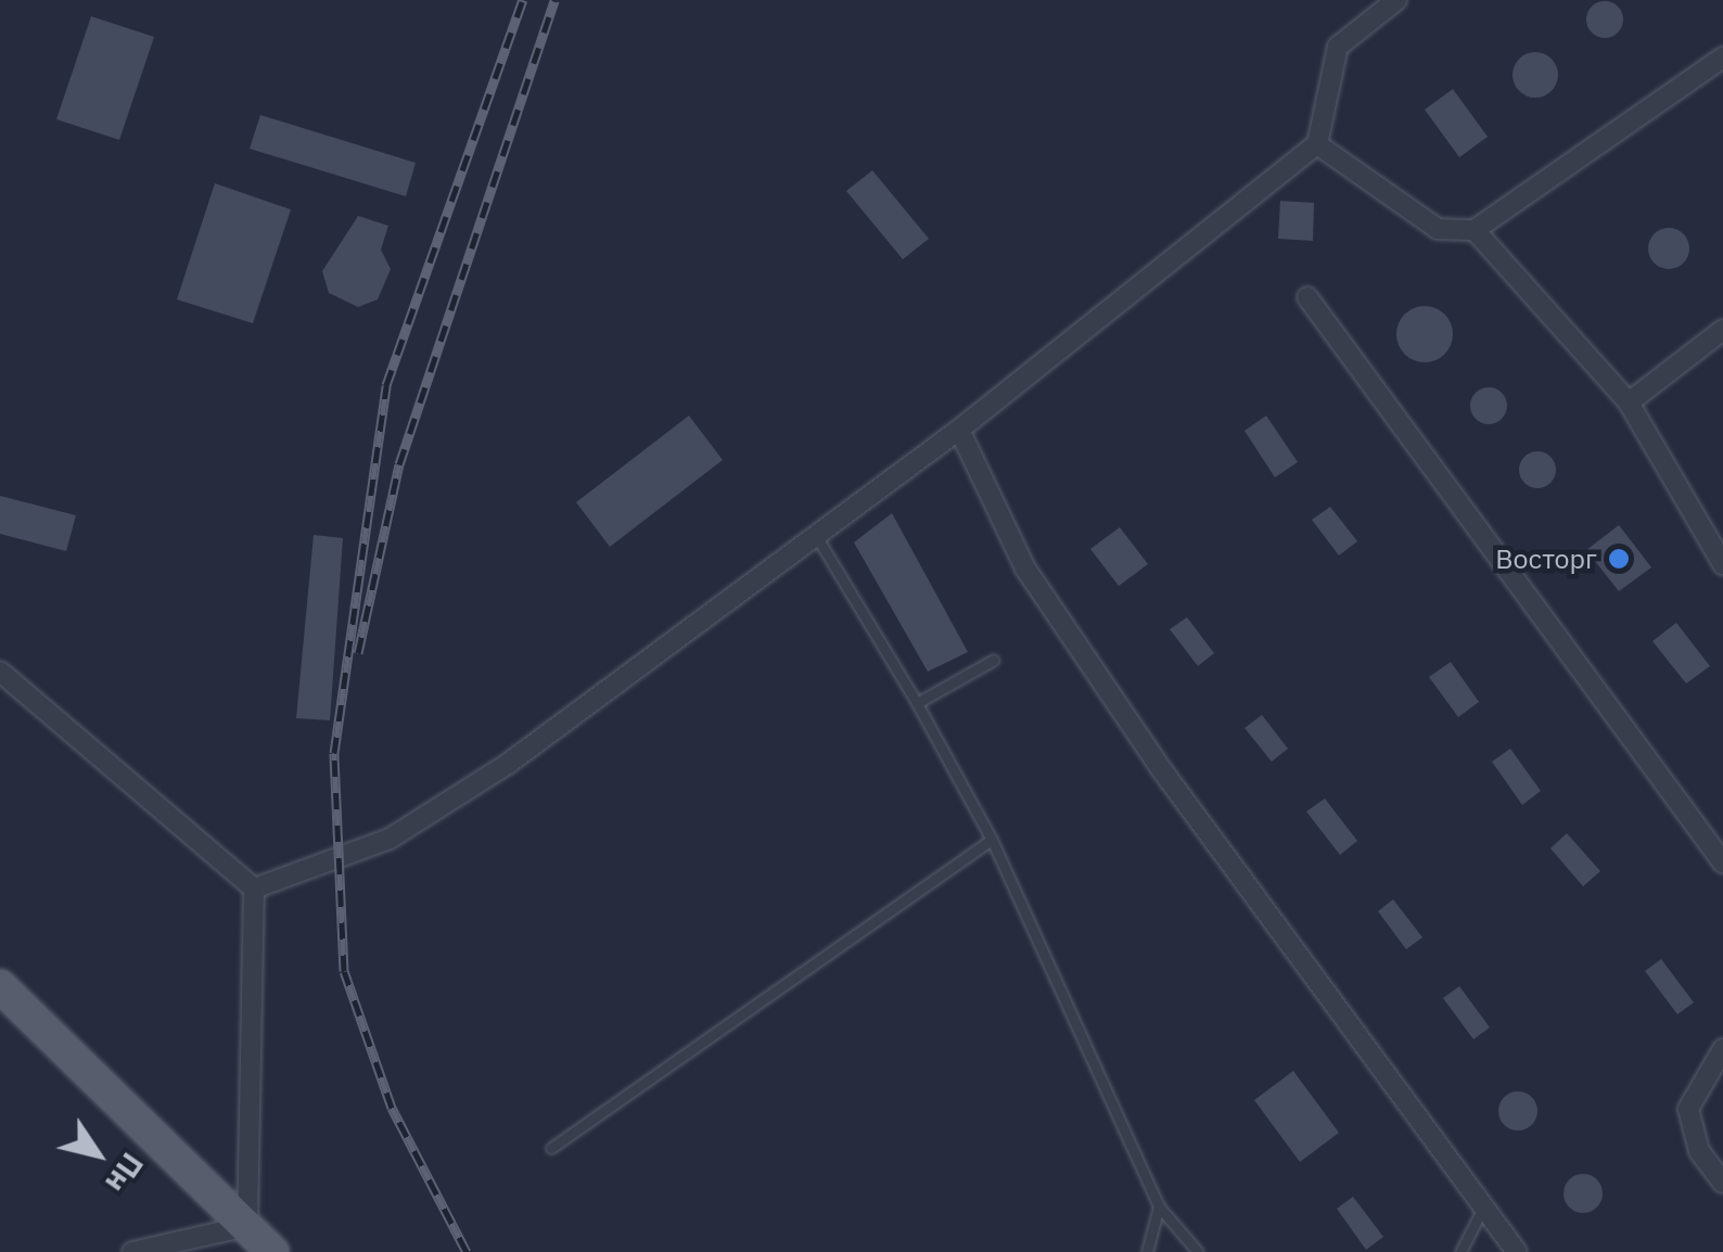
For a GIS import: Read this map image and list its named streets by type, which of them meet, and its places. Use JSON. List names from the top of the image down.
{
  "places": ["Восторг"],
  "north": "bottom right"
}
